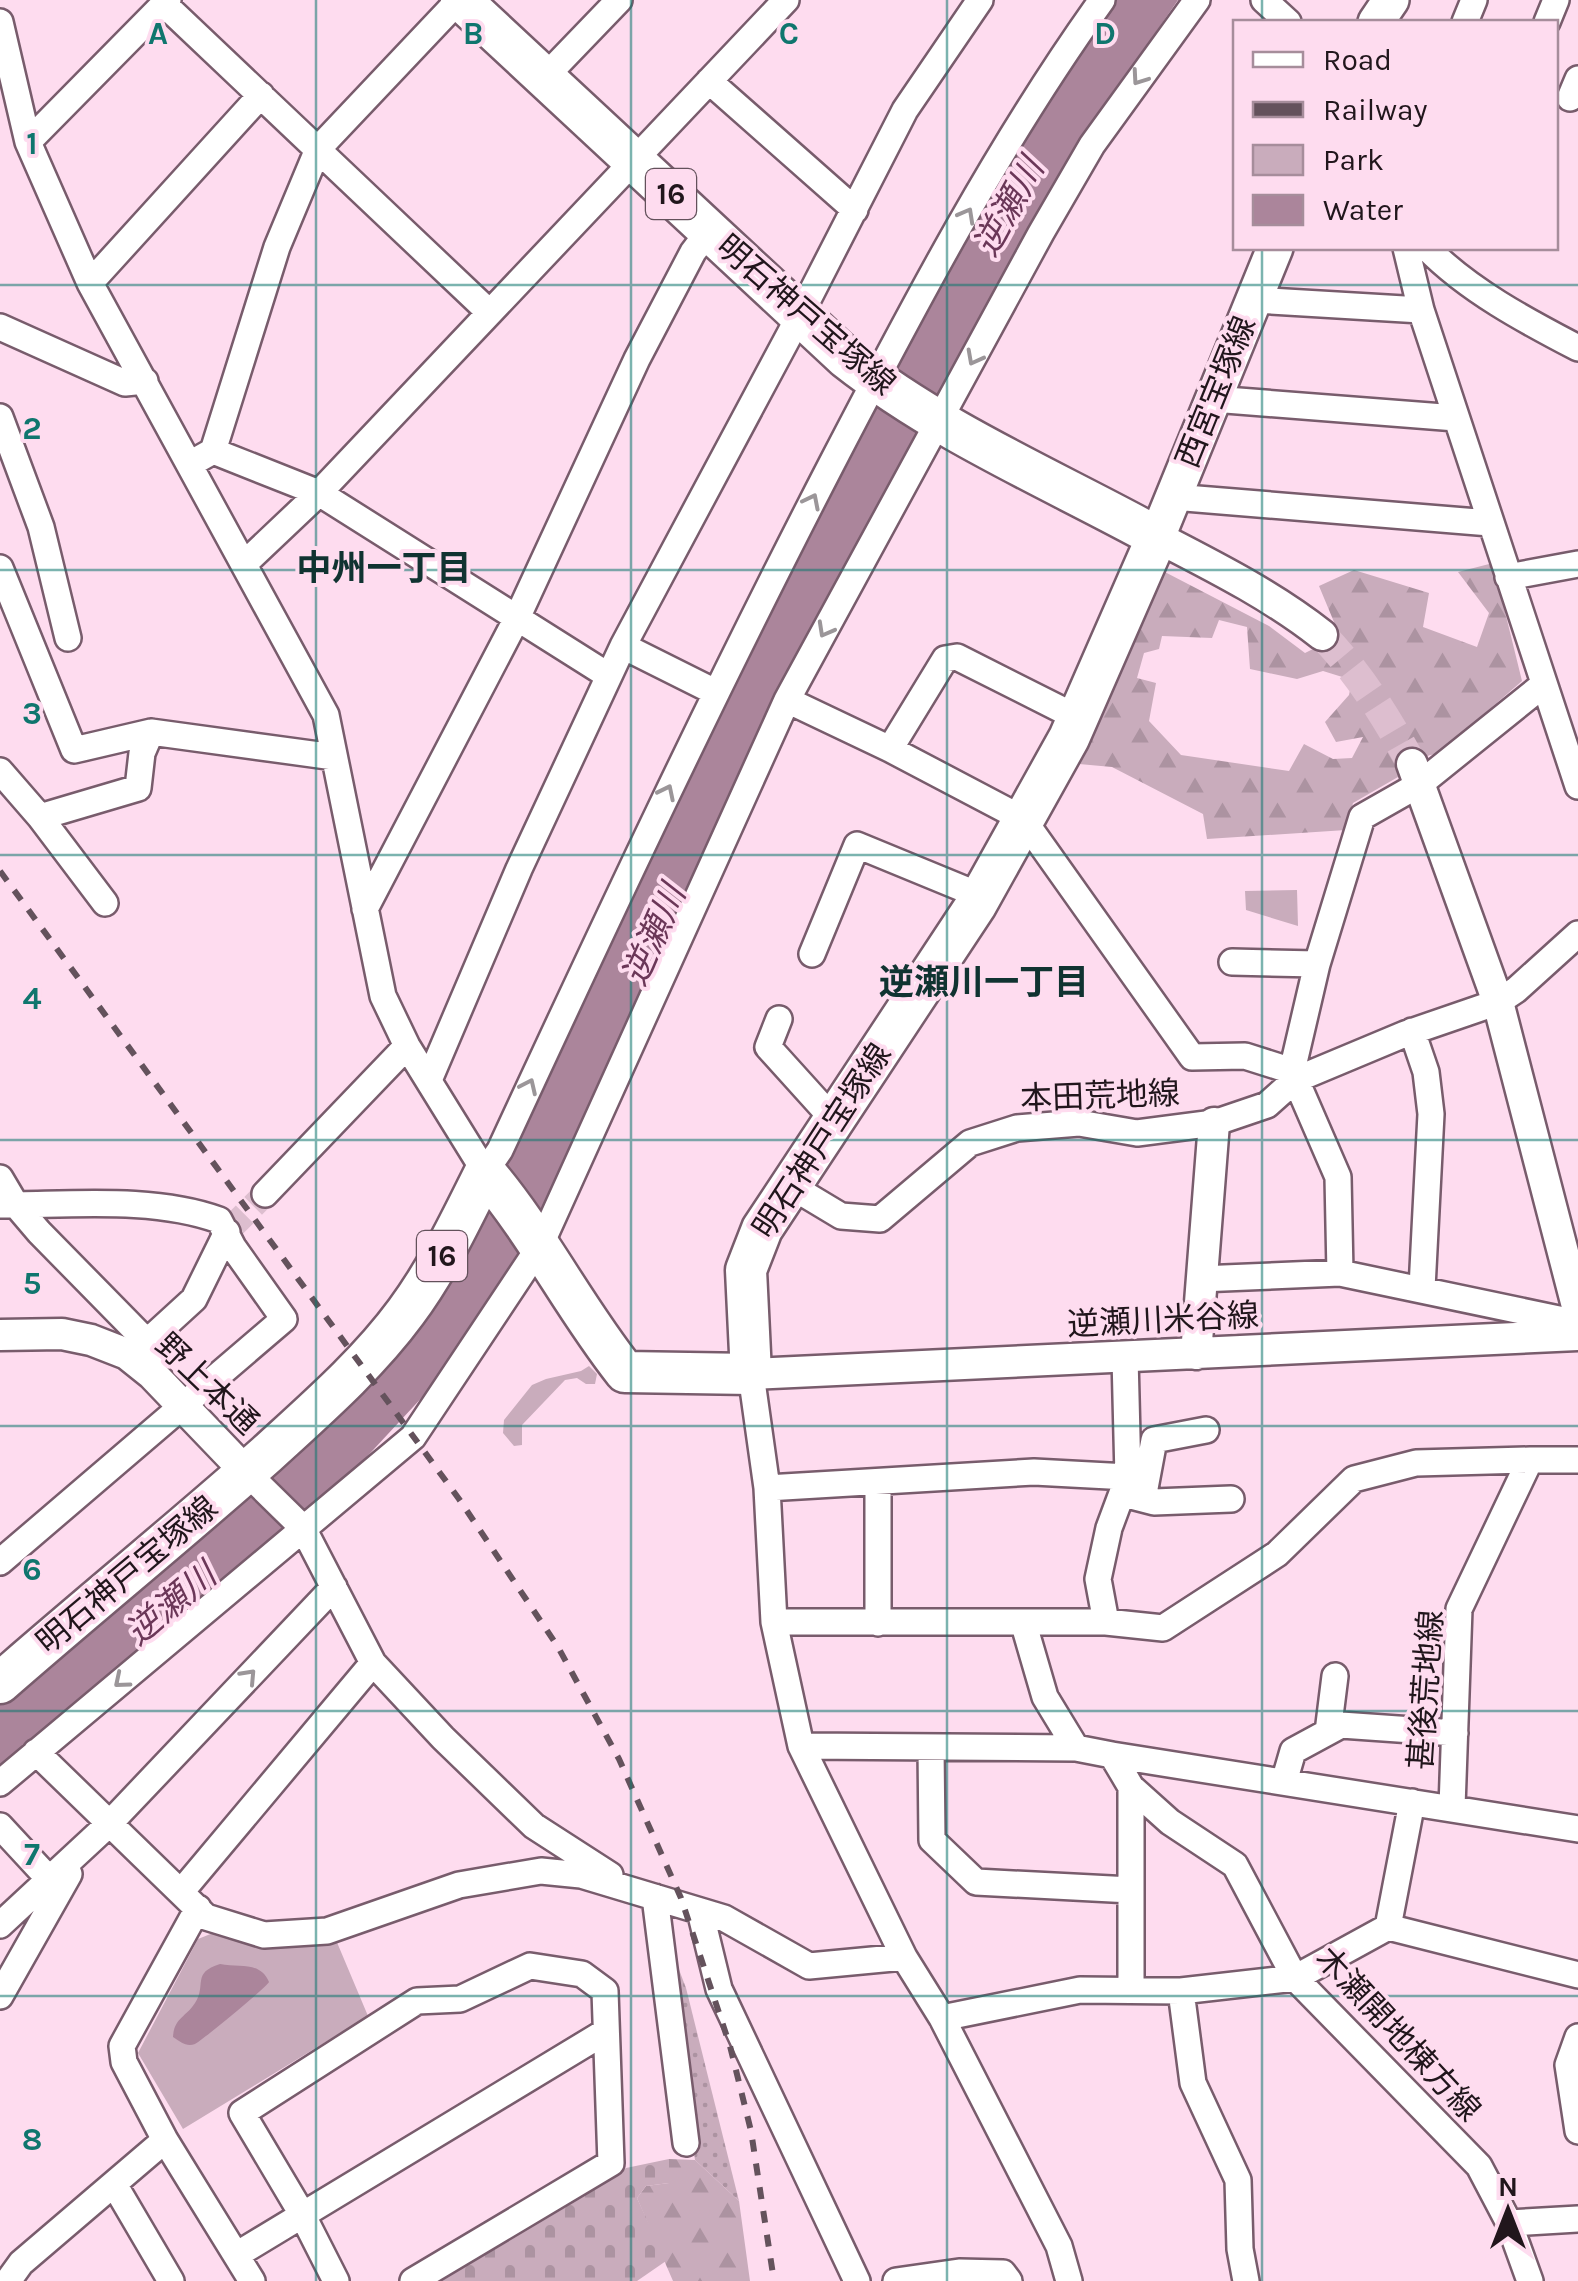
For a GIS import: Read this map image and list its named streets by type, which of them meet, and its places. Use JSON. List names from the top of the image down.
{
  "streets": {
    "main road": ["16", "明石神戸宝塚線", "西宮宝塚線"],
    "street": [
      "本田荒地線",
      "逆瀬川米谷線",
      "野上本通",
      "甚後荒地線",
      "木瀬開地棟方線"
    ]
  },
  "crossings": [
    ["明石神戸宝塚線", "西宮宝塚線"],
    ["明石神戸宝塚線", "本田荒地線"],
    ["明石神戸宝塚線", "逆瀬川米谷線"],
    ["明石神戸宝塚線", "野上本通"]
  ],
  "districts": ["中州一丁目", "逆瀬川一丁目"],
  "water": ["逆瀬川"],
  "legend": [
    "Road",
    "Railway",
    "Park",
    "Water"
  ],
  "north": "top",
  "grid": {
    "columns": [
      "A",
      "B",
      "C",
      "D"
    ],
    "rows": [
      "1",
      "2",
      "3",
      "4",
      "5",
      "6",
      "7",
      "8"
    ]
  }
}
